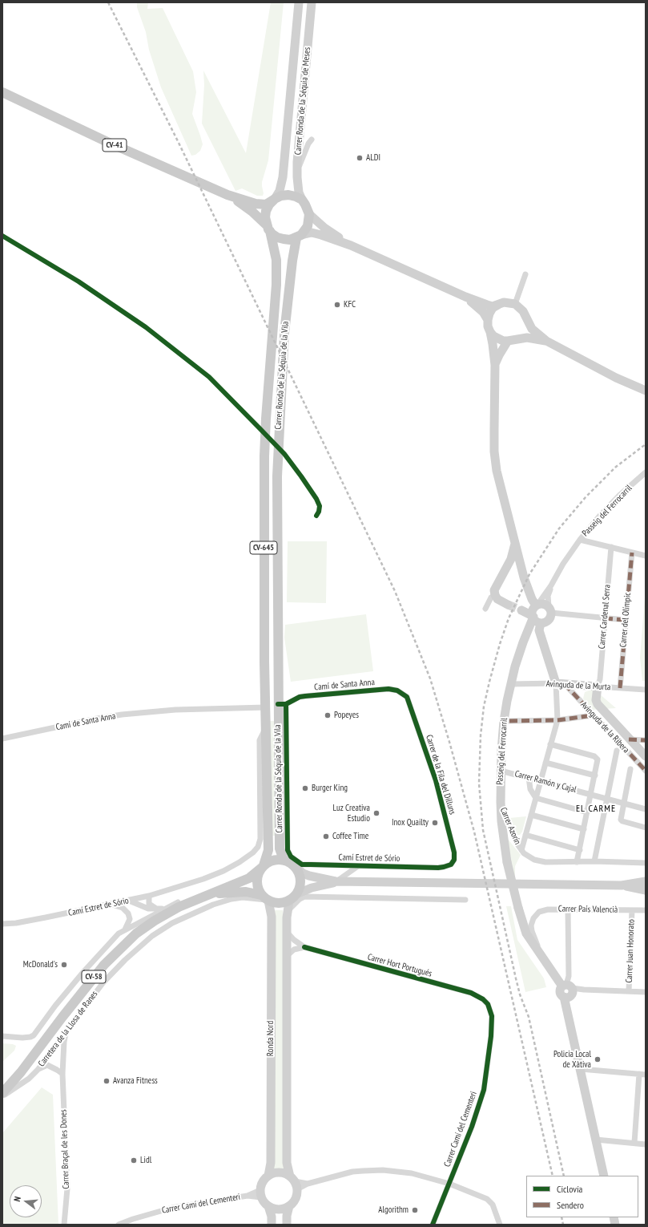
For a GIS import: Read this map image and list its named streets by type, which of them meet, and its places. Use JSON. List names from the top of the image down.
{
  "streets": {
    "main road": [
      "CV-41",
      "Carrer Ronda de la Séquia de la Vila",
      "CV-645",
      "CV-58"
    ],
    "street": [
      "Carrer Ronda de la Séquia de Meses",
      "Passeig del Ferrocarril",
      "Carrer Cardenal Serra",
      "Carrer del Olímpic",
      "Camí de Santa Anna",
      "Avinguda de la Murta",
      "Avinguda de la Ribera",
      "Carrer de la Fila del Dilluns",
      "Carrer Ramón y Cajal",
      "Carrer Azorín",
      "Camí Estret de Sório",
      "Carrer País Valencià",
      "Carrer Juan Honorato",
      "Carrer Hort Portugués",
      "Carretera de la Llosa de Ranes",
      "Ronda Nord",
      "Carrer Camí del Cementeri",
      "Carrer Braçal de les Dones"
    ]
  },
  "crossings": [
    ["Carrer Ronda de la Séquia de Meses", "CV-41"],
    ["Carrer Ronda de la Séquia de Meses", "Carrer Ronda de la Séquia de la Vila"],
    ["Carrer Ronda de la Séquia de Meses", "CV-645"],
    ["CV-41", "Carrer Ronda de la Séquia de la Vila"],
    ["CV-41", "CV-645"],
    ["Carrer Ronda de la Séquia de la Vila", "CV-645"],
    ["Carrer Ronda de la Séquia de la Vila", "Camí de Santa Anna"],
    ["Carrer Ronda de la Séquia de la Vila", "Camí Estret de Sório"],
    ["Carrer Ronda de la Séquia de la Vila", "CV-58"],
    ["Carrer Ronda de la Séquia de la Vila", "Carretera de la Llosa de Ranes"],
    ["Carrer Ronda de la Séquia de la Vila", "Ronda Nord"],
    ["Passeig del Ferrocarril", "Avinguda de la Murta"],
    ["Passeig del Ferrocarril", "Avinguda de la Ribera"],
    ["Passeig del Ferrocarril", "Carrer Ramón y Cajal"],
    ["Passeig del Ferrocarril", "Carrer Azorín"],
    ["Passeig del Ferrocarril", "Carrer País Valencià"],
    ["CV-645", "Camí Estret de Sório"],
    ["CV-645", "CV-58"],
    ["CV-645", "Carretera de la Llosa de Ranes"],
    ["CV-645", "Ronda Nord"],
    ["CV-645", "Carrer Camí del Cementeri"],
    ["Carrer Cardenal Serra", "Avinguda de la Murta"],
    ["Carrer Cardenal Serra", "Avinguda de la Ribera"],
    ["Carrer del Olímpic", "Avinguda de la Murta"],
    ["Camí de Santa Anna", "Carrer de la Fila del Dilluns"],
    ["Avinguda de la Murta", "Avinguda de la Ribera"],
    ["Carrer de la Fila del Dilluns", "Camí Estret de Sório"],
    ["Camí Estret de Sório", "CV-58"],
    ["Camí Estret de Sório", "Carretera de la Llosa de Ranes"],
    ["Camí Estret de Sório", "Ronda Nord"],
    ["Carrer País Valencià", "Carrer Juan Honorato"],
    ["Carrer Hort Portugués", "Ronda Nord"],
    ["Carrer Hort Portugués", "Carrer Camí del Cementeri"],
    ["CV-58", "Carretera de la Llosa de Ranes"],
    ["CV-58", "Ronda Nord"],
    ["Carretera de la Llosa de Ranes", "Ronda Nord"],
    ["Carretera de la Llosa de Ranes", "Carrer Braçal de les Dones"],
    ["Ronda Nord", "Carrer Camí del Cementeri"]
  ],
  "districts": ["EL CARME"],
  "places": [
    "ALDI",
    "KFC",
    "Popeyes",
    "Burger King",
    "Luz Creativa Estudio",
    "Inox Quailty",
    "Coffee Time",
    "McDonald's",
    "Policia Local de Xàtiva",
    "Avanza Fitness",
    "Lidl",
    "Algorithm"
  ],
  "legend": ["Ciclovía", "Sendero"],
  "north": "left"
}
